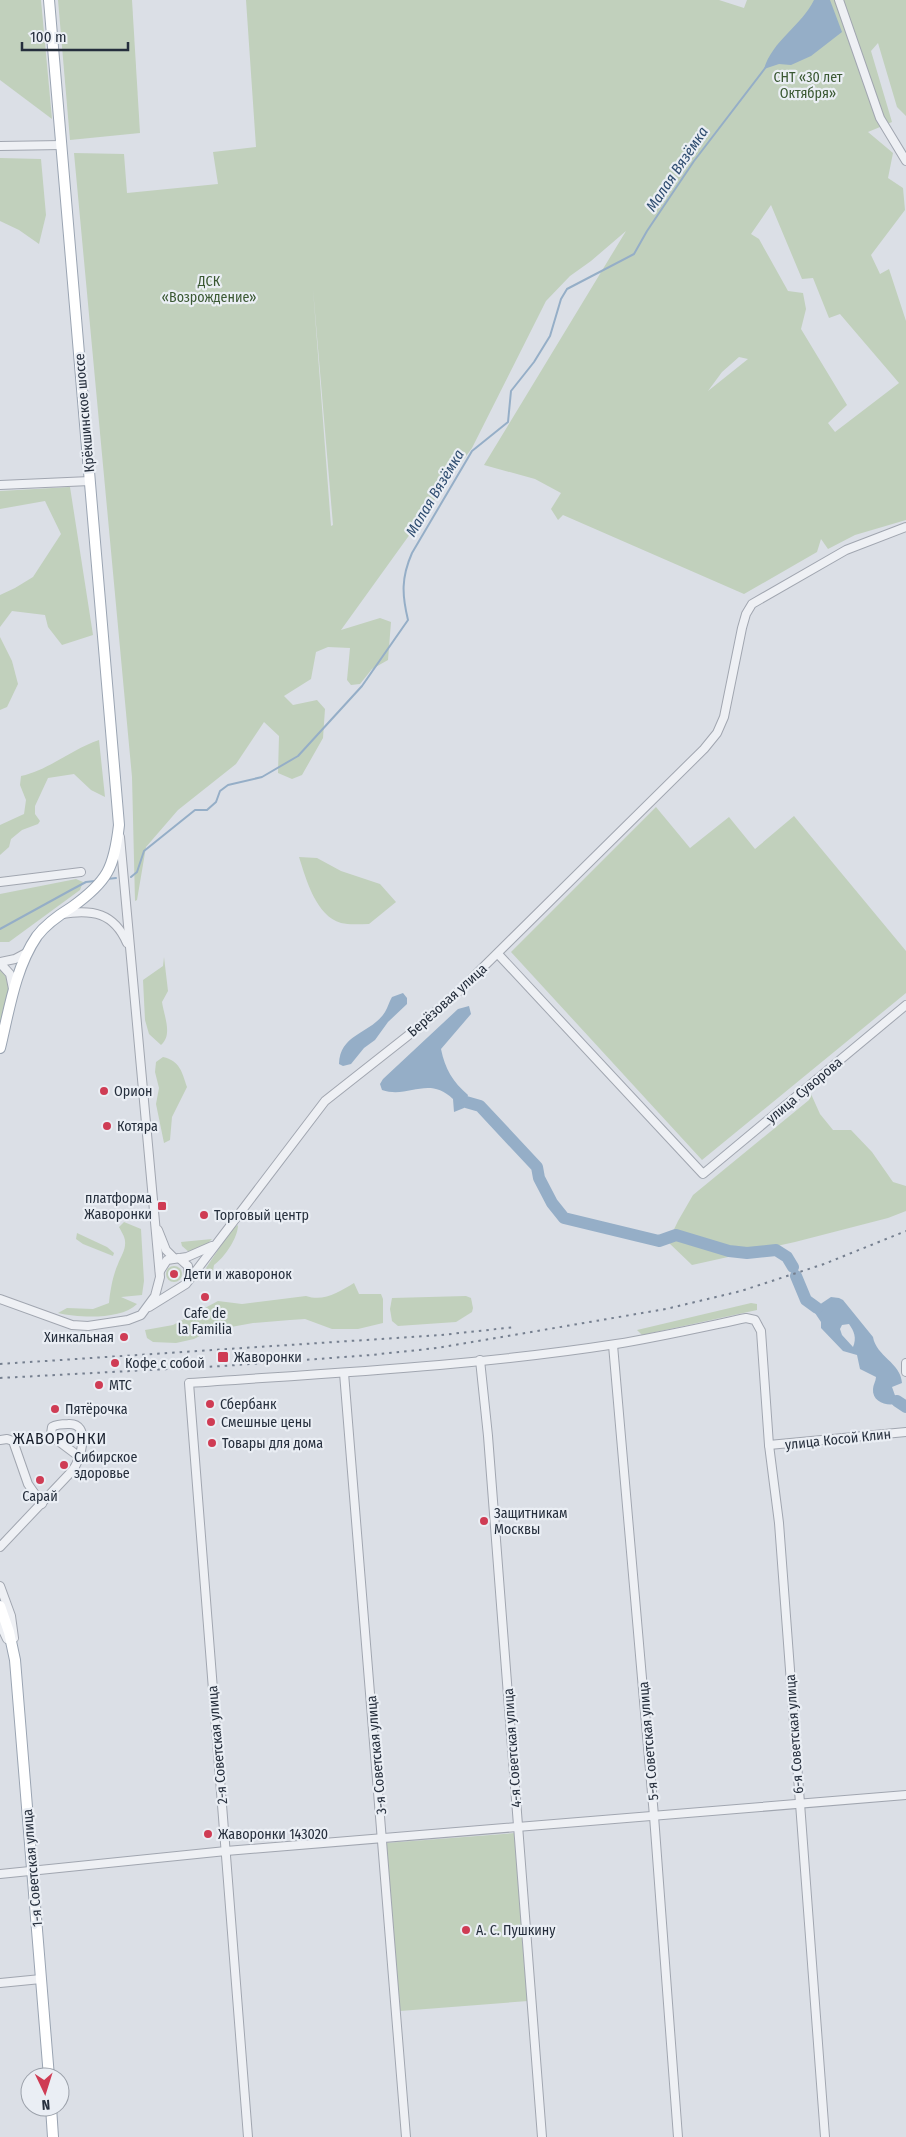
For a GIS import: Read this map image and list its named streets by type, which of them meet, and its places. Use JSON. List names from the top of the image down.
{
  "streets": {
    "main road": ["Крёкшинское шоссе", "1-я Советская улица"],
    "street": [
      "Берёзовая улица",
      "улица Суворова",
      "улица Косой Клин",
      "6-я Советская улица",
      "5-я Советская улица",
      "2-я Советская улица",
      "4-я Советская улица",
      "3-я Советская улица"
    ]
  },
  "crossings": [
    ["Берёзовая улица", "улица Суворова"],
    ["улица Косой Клин", "6-я Советская улица"],
    ["6-я Советская улица", "5-я Советская улица"],
    ["2-я Советская улица", "3-я Советская улица"]
  ],
  "districts": ["ЖАВОРОНКИ"],
  "water": ["Малая Вязёмка"],
  "parks": ["СНТ «30 лет Октября»", "ДСК «Возрождение»"],
  "places": {
    "other": [
      "Орион",
      "Котяра",
      "Торговый центр",
      "Дети и жаворонок",
      "Cafe de la Familia",
      "Хинкальная",
      "Кофе с собой",
      "МТС",
      "Сбербанк",
      "Пятёрочка",
      "Смешные цены",
      "Товары для дома",
      "Сибирское здоровье",
      "Сарай",
      "Защитникам Москвы",
      "Жаворонки 143020",
      "А. С. Пушкину"
    ],
    "transit": ["платформа Жаворонки", "Жаворонки"]
  },
  "scale_bar": "100 m",
  "north": "bottom"
}
